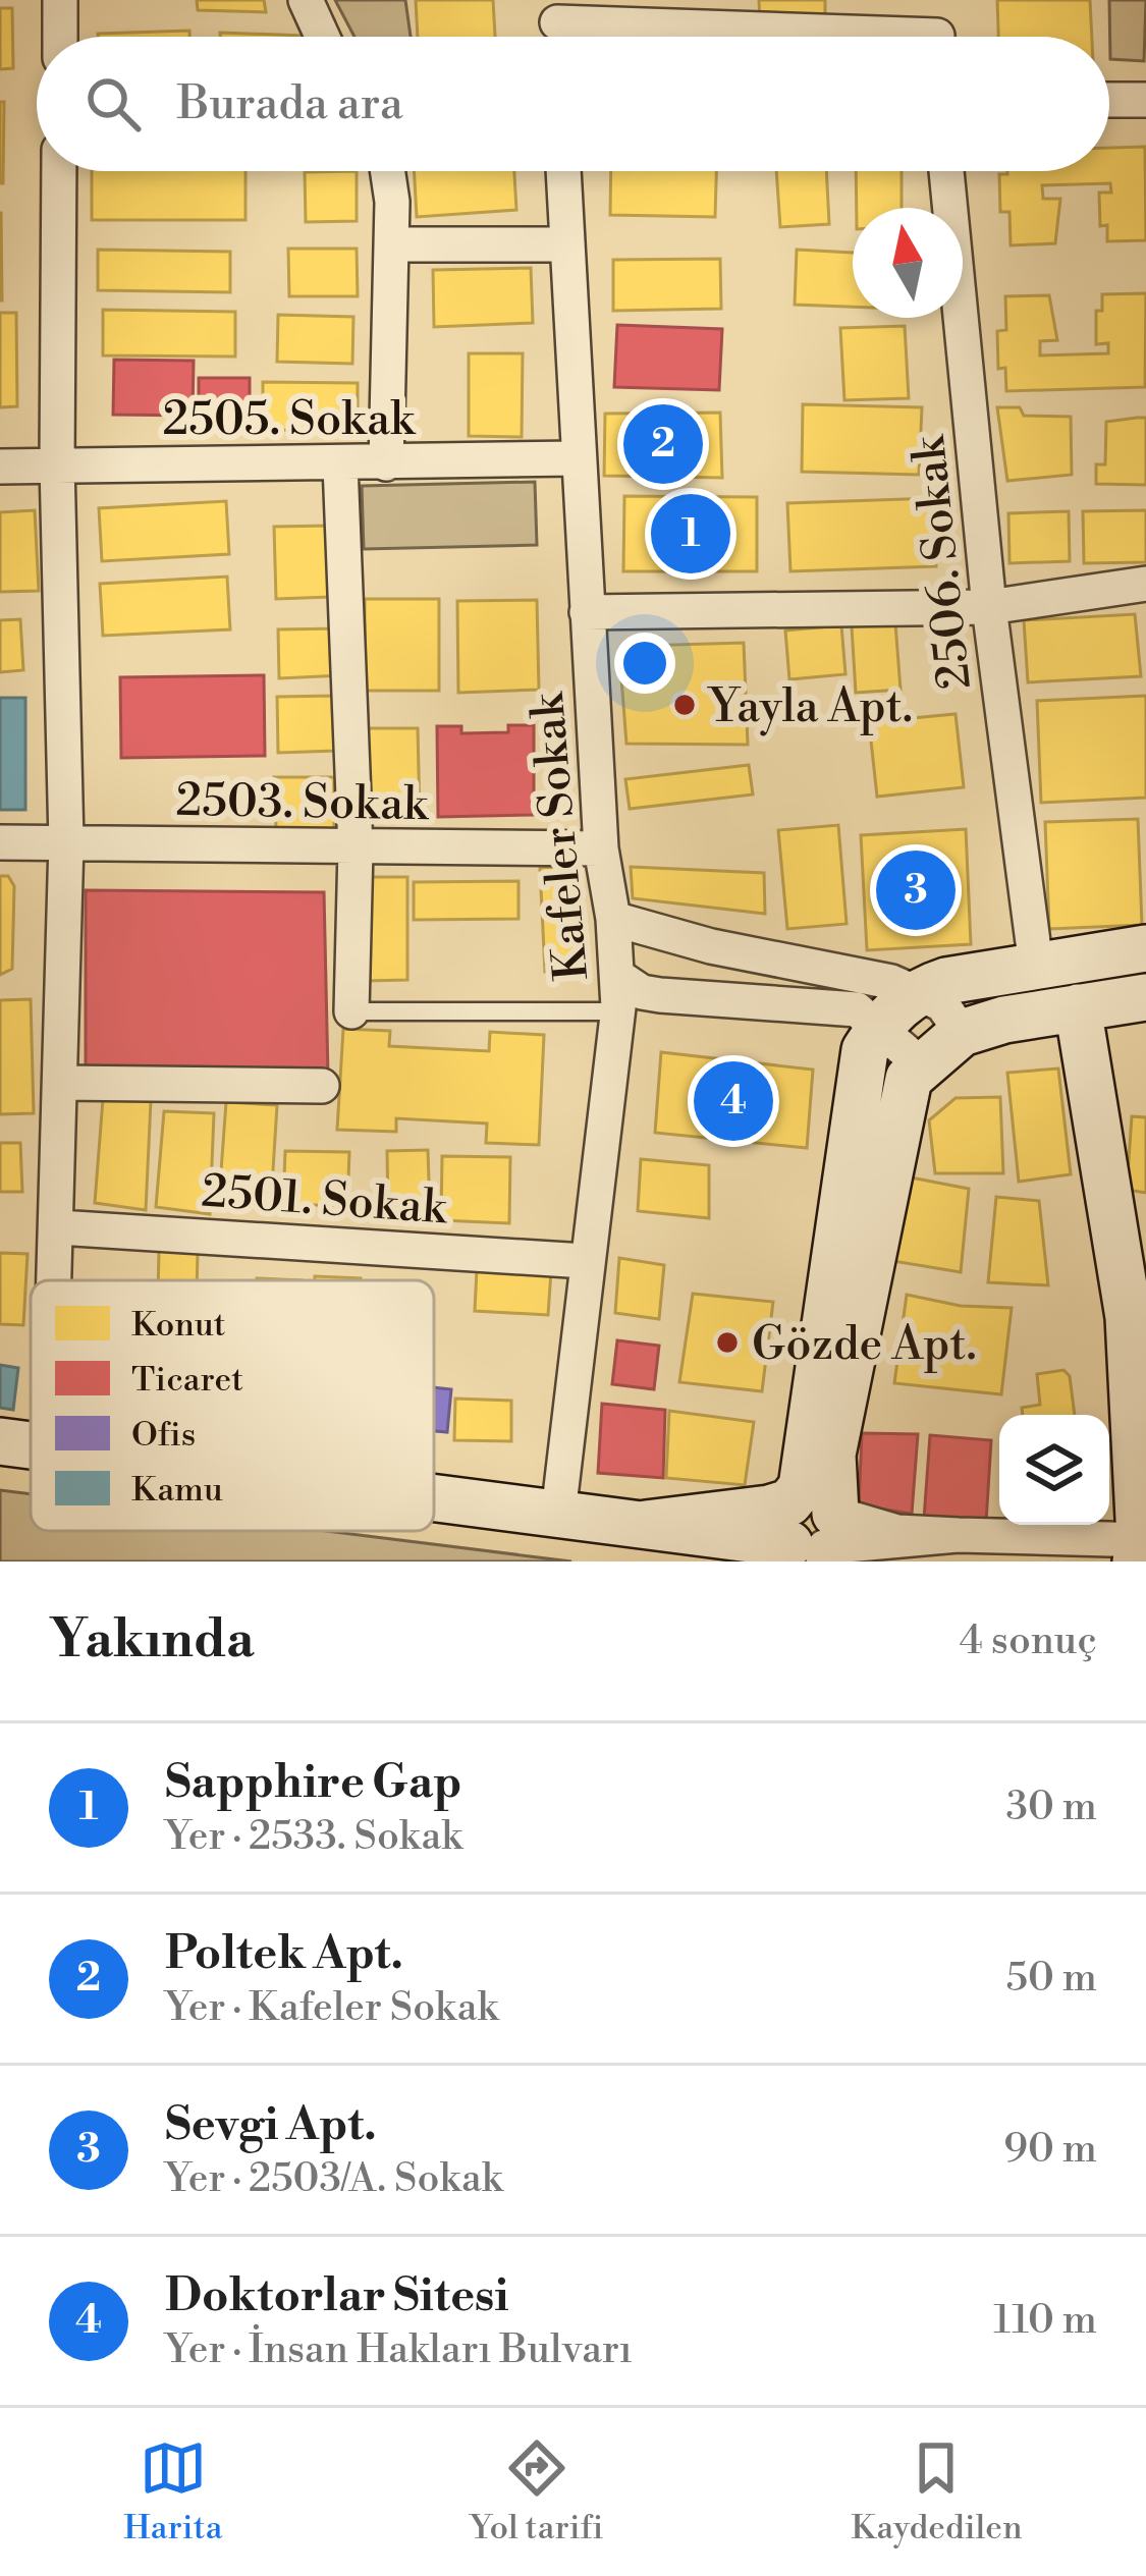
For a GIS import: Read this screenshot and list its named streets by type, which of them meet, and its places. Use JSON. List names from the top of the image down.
{
  "streets": {
    "street": [
      "2505. Sokak",
      "2506. Sokak",
      "2503. Sokak",
      "Kafeler Sokak",
      "2501. Sokak"
    ]
  },
  "crossings": [
    ["2505. Sokak", "Kafeler Sokak"],
    ["2503. Sokak", "Kafeler Sokak"],
    ["Kafeler Sokak", "2501. Sokak"]
  ],
  "places": ["Yayla Apt.", "Gözde Apt."],
  "legend": [
    "Konut",
    "Ticaret",
    "Ofis",
    "Kamu"
  ],
  "north": "top",
  "page": {
    "search": "Burada ara",
    "pins": [
      "2",
      "1",
      "3",
      "4"
    ],
    "heading": ["Yakında", "4 sonuç"],
    "list": [
      {
        "mark": "1",
        "name": "Sapphire Gap",
        "note": "Yer · 2533. Sokak",
        "value": "30 m"
      },
      {
        "mark": "2",
        "name": "Poltek Apt.",
        "note": "Yer · Kafeler Sokak",
        "value": "50 m"
      },
      {
        "mark": "3",
        "name": "Sevgi Apt.",
        "note": "Yer · 2503/A. Sokak",
        "value": "90 m"
      },
      {
        "mark": "4",
        "name": "Doktorlar Sitesi",
        "note": "Yer · İnsan Hakları Bulvarı",
        "value": "110 m"
      }
    ],
    "nav": ["Harita", "Yol tarifi", "Kaydedilen"]
  }
}
